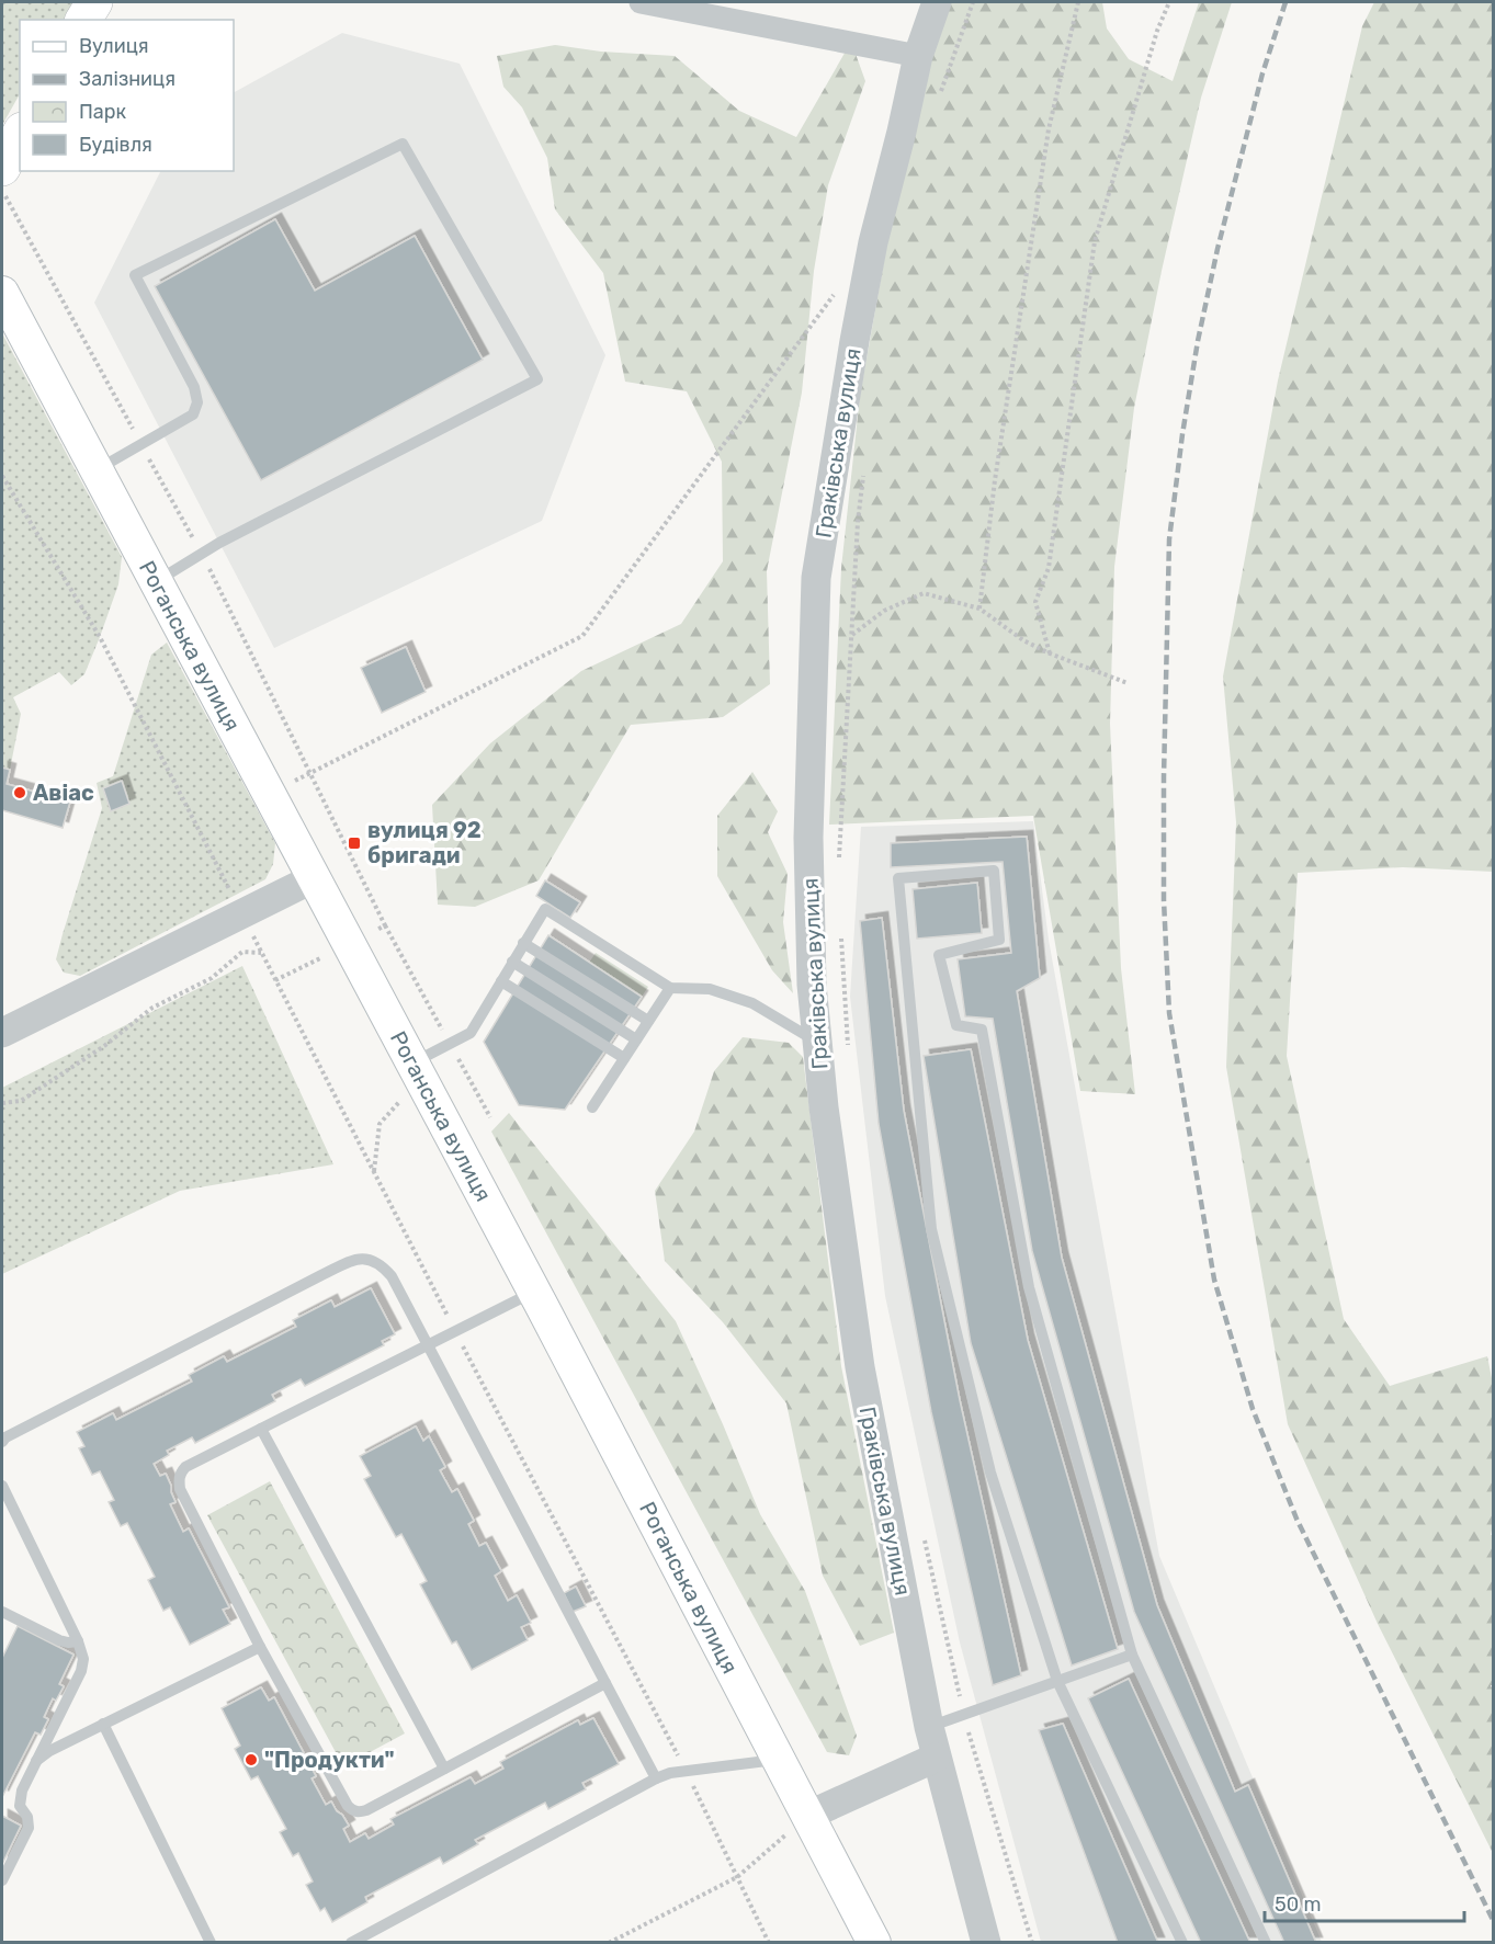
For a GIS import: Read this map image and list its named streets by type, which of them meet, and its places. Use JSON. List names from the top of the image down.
{
  "streets": {
    "main road": ["Роганська вулиця"],
    "street": ["Граківська вулиця"]
  },
  "places": {
    "other": ["Авіас", "\"Продукти\""],
    "transit": ["вулиця 92 бригади"]
  },
  "legend": [
    "Вулиця",
    "Залізниця",
    "Парк",
    "Будівля"
  ],
  "scale_bar": "50 m"
}
